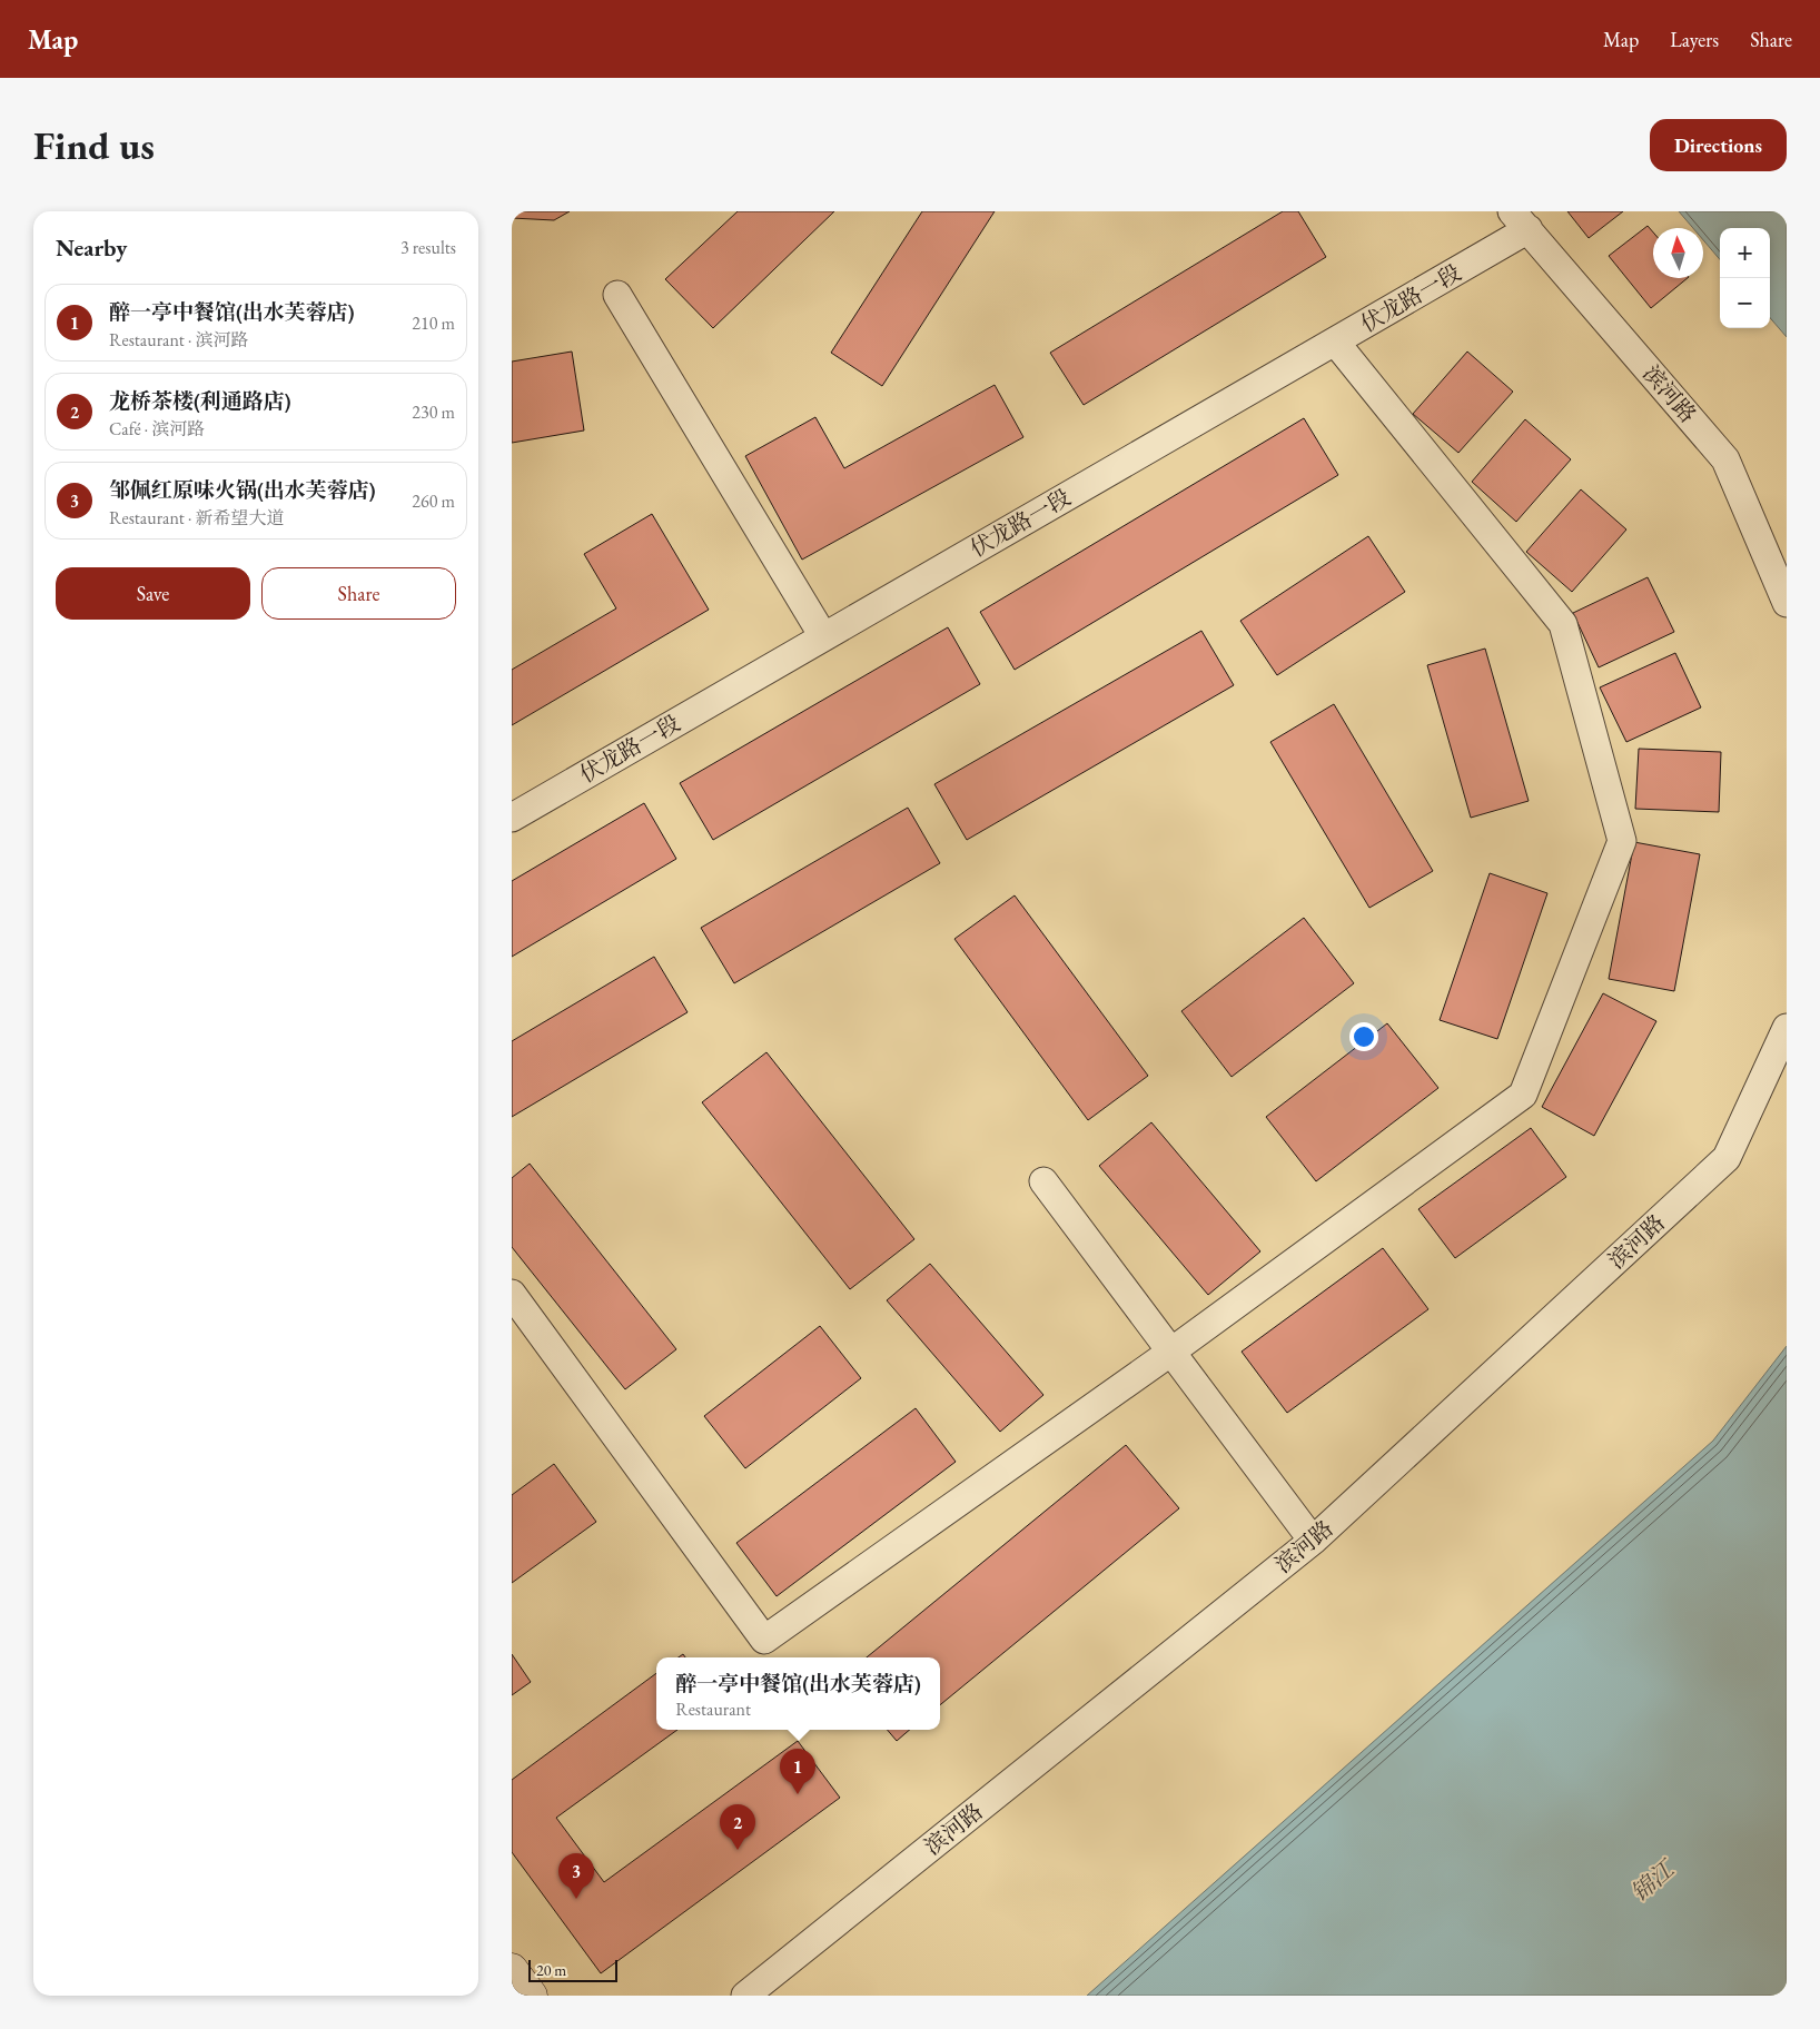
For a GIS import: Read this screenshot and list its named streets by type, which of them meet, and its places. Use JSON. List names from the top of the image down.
{
  "streets": {
    "street": ["伏龙路一段", "滨河路"]
  },
  "crossings": [
    ["伏龙路一段", "滨河路"]
  ],
  "water": ["锦江"],
  "scale_bar": "20 m",
  "north": "top",
  "page": {
    "header": "Map",
    "nav": ["Map", "Layers", "Share"],
    "buttons": [
      "Directions",
      ["Save", "Share"]
    ],
    "title": "Find us",
    "heading": ["Nearby", "3 results"],
    "map_buttons": ["+", "−"],
    "list": [
      {
        "mark": "1",
        "name": "醉一亭中餐馆(出水芙蓉店)",
        "note": "Restaurant · 滨河路",
        "value": "210 m"
      },
      {
        "mark": "2",
        "name": "龙桥茶楼(利通路店)",
        "note": "Café · 滨河路",
        "value": "230 m"
      },
      {
        "mark": "3",
        "name": "邹佩红原味火锅(出水芙蓉店)",
        "note": "Restaurant · 新希望大道",
        "value": "260 m"
      }
    ],
    "popup": ["醉一亭中餐馆(出水芙蓉店)", "Restaurant"],
    "pins": ["1", "2", "3"],
    "scale": "20 m"
  }
}
